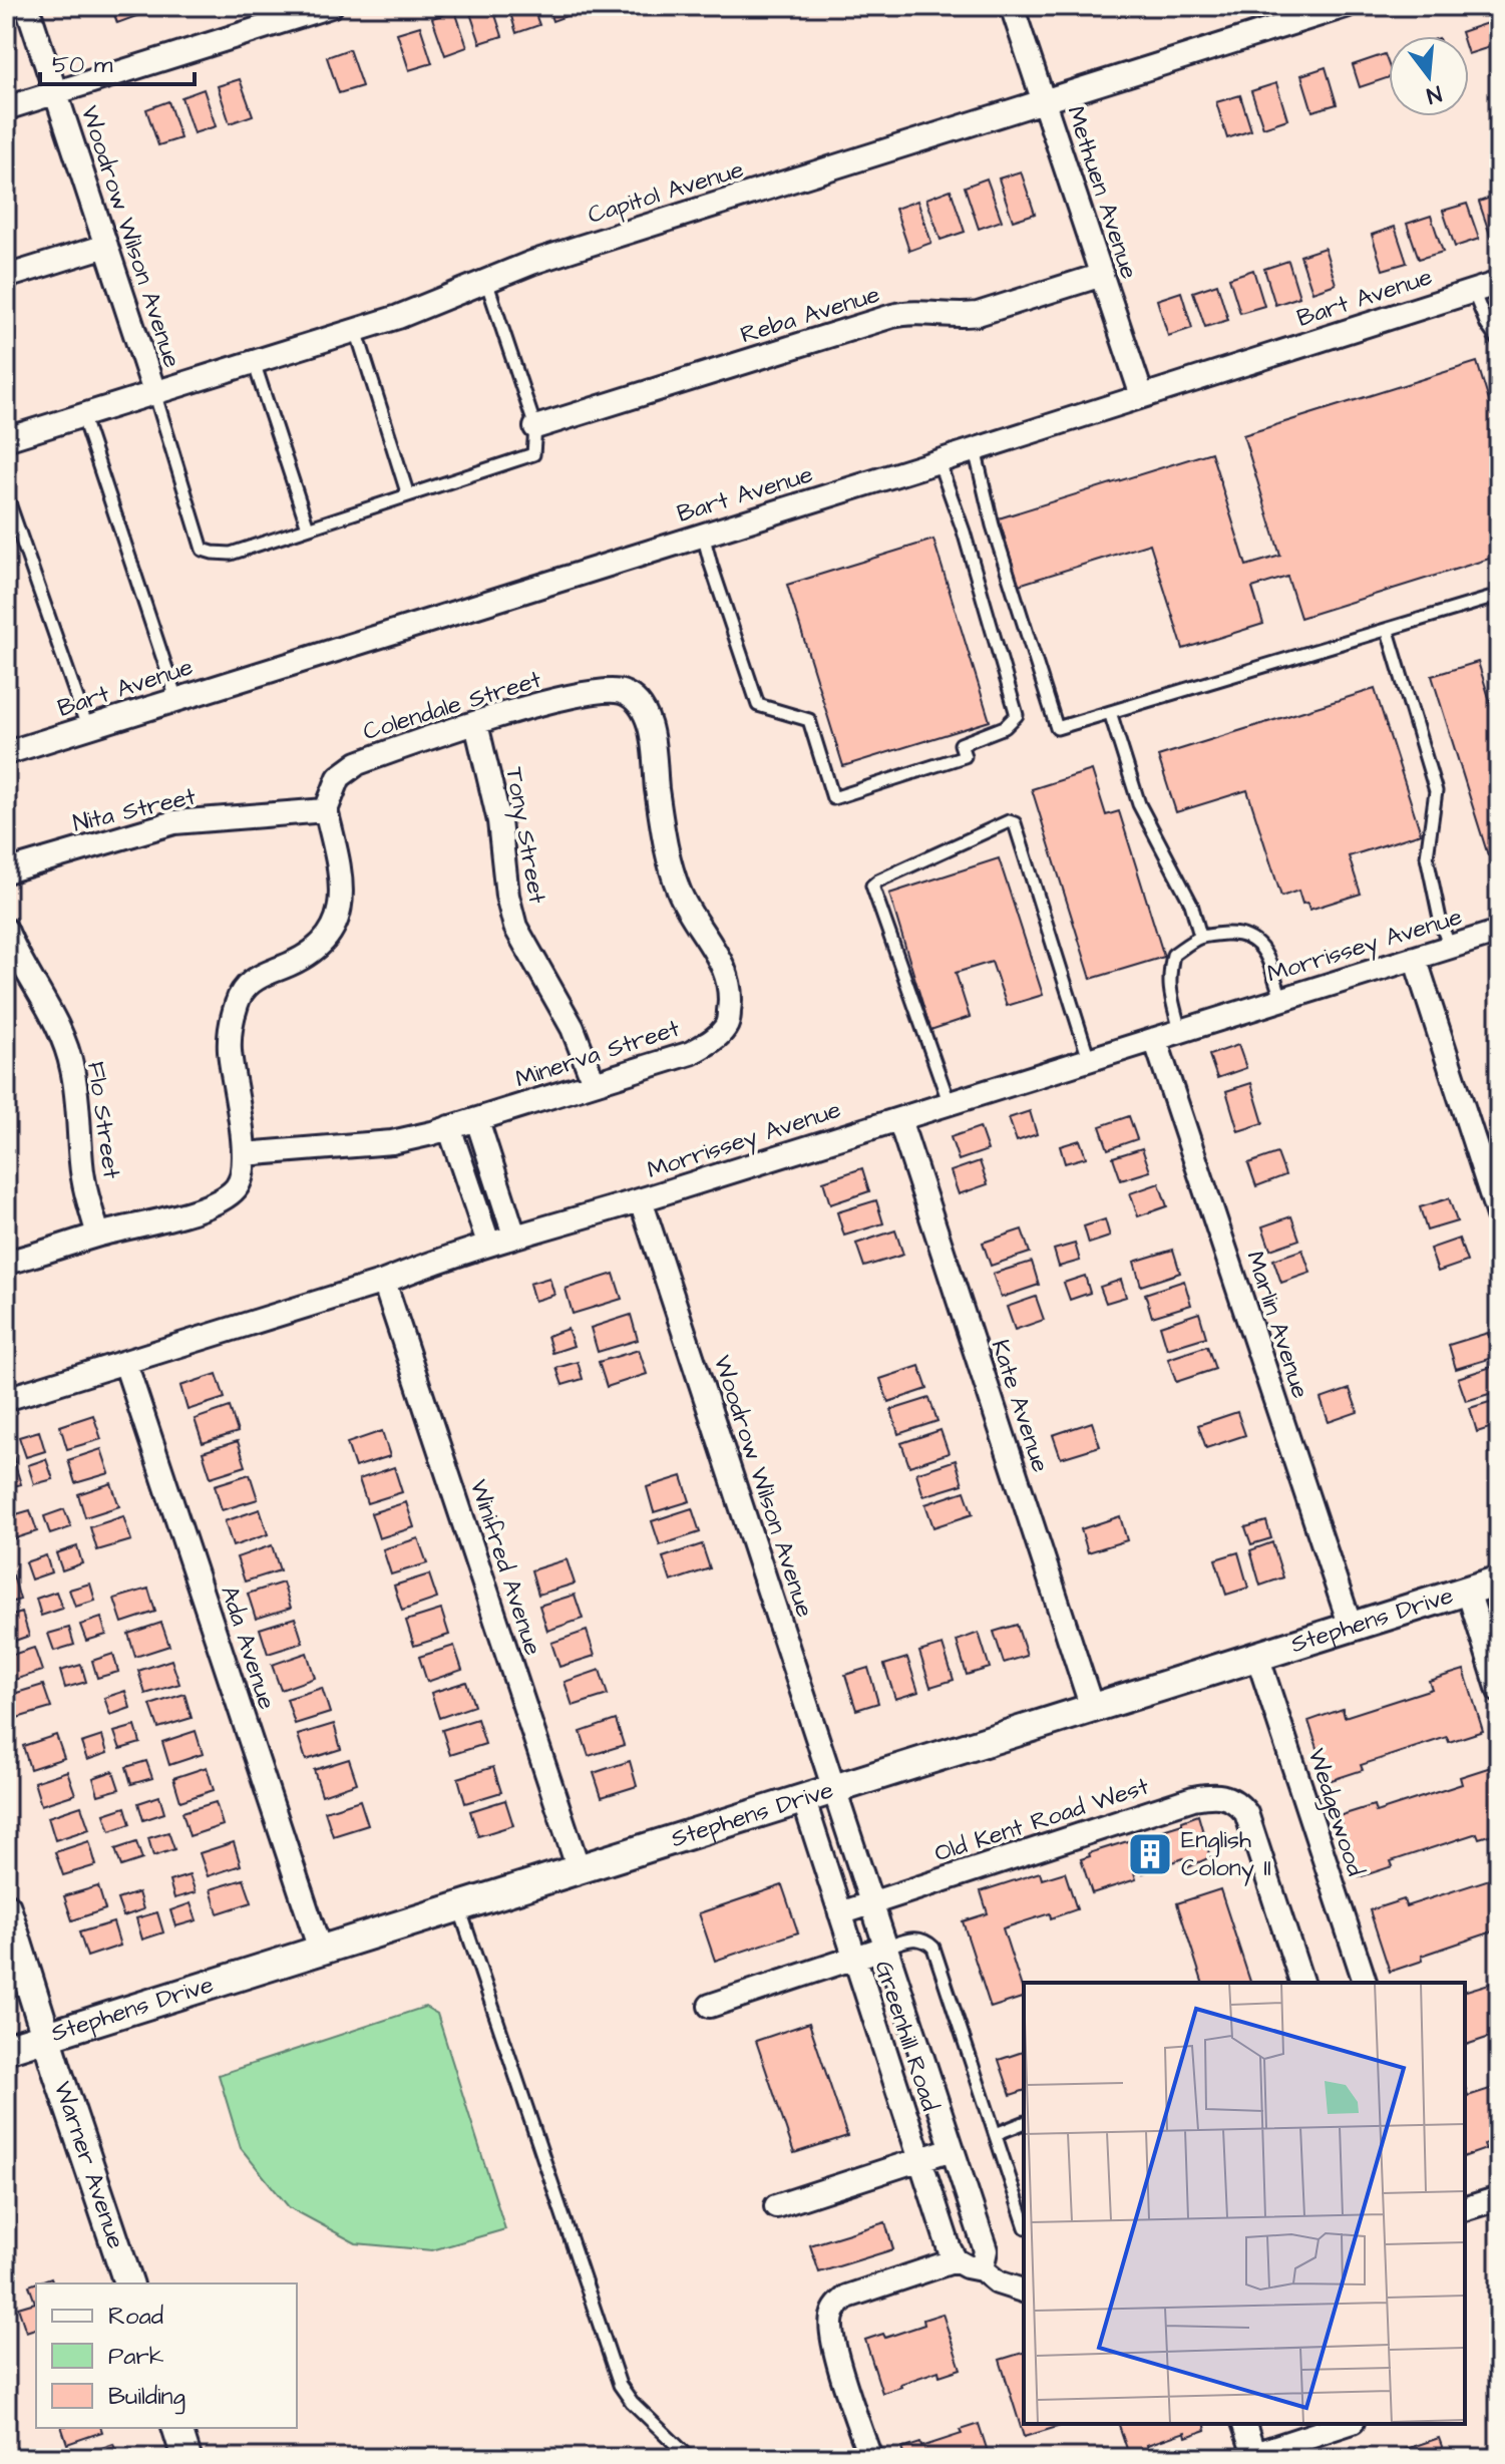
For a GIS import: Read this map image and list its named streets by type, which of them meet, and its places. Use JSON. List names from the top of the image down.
{
  "streets": {
    "street": [
      "Capitol Avenue",
      "Methuen Avenue",
      "Woodrow Wilson Avenue",
      "Bart Avenue",
      "Reba Avenue",
      "Colendale Street",
      "Nita Street",
      "Tony Street",
      "Morrissey Avenue",
      "Minerva Street",
      "Flo Street",
      "Marlin Avenue",
      "Kate Avenue",
      "Winifred Avenue",
      "Stephens Drive",
      "Ada Avenue",
      "Wedgewood",
      "Old Kent Road West",
      "Greenhill Road",
      "Warner Avenue"
    ]
  },
  "crossings": [
    ["Capitol Avenue", "Methuen Avenue"],
    ["Capitol Avenue", "Woodrow Wilson Avenue"],
    ["Methuen Avenue", "Bart Avenue"],
    ["Methuen Avenue", "Reba Avenue"],
    ["Woodrow Wilson Avenue", "Morrissey Avenue"],
    ["Woodrow Wilson Avenue", "Stephens Drive"],
    ["Woodrow Wilson Avenue", "Greenhill Road"],
    ["Colendale Street", "Nita Street"],
    ["Colendale Street", "Tony Street"],
    ["Colendale Street", "Minerva Street"],
    ["Tony Street", "Minerva Street"],
    ["Morrissey Avenue", "Marlin Avenue"],
    ["Morrissey Avenue", "Kate Avenue"],
    ["Morrissey Avenue", "Winifred Avenue"],
    ["Morrissey Avenue", "Ada Avenue"],
    ["Marlin Avenue", "Stephens Drive"],
    ["Kate Avenue", "Stephens Drive"],
    ["Winifred Avenue", "Stephens Drive"],
    ["Stephens Drive", "Ada Avenue"],
    ["Stephens Drive", "Wedgewood"],
    ["Stephens Drive", "Greenhill Road"],
    ["Stephens Drive", "Warner Avenue"],
    ["Old Kent Road West", "Greenhill Road"]
  ],
  "places": {
    "building": ["English Colony II"]
  },
  "legend": ["Road", "Park", "Building"],
  "scale_bar": "50 m",
  "north": "bottom"
}
